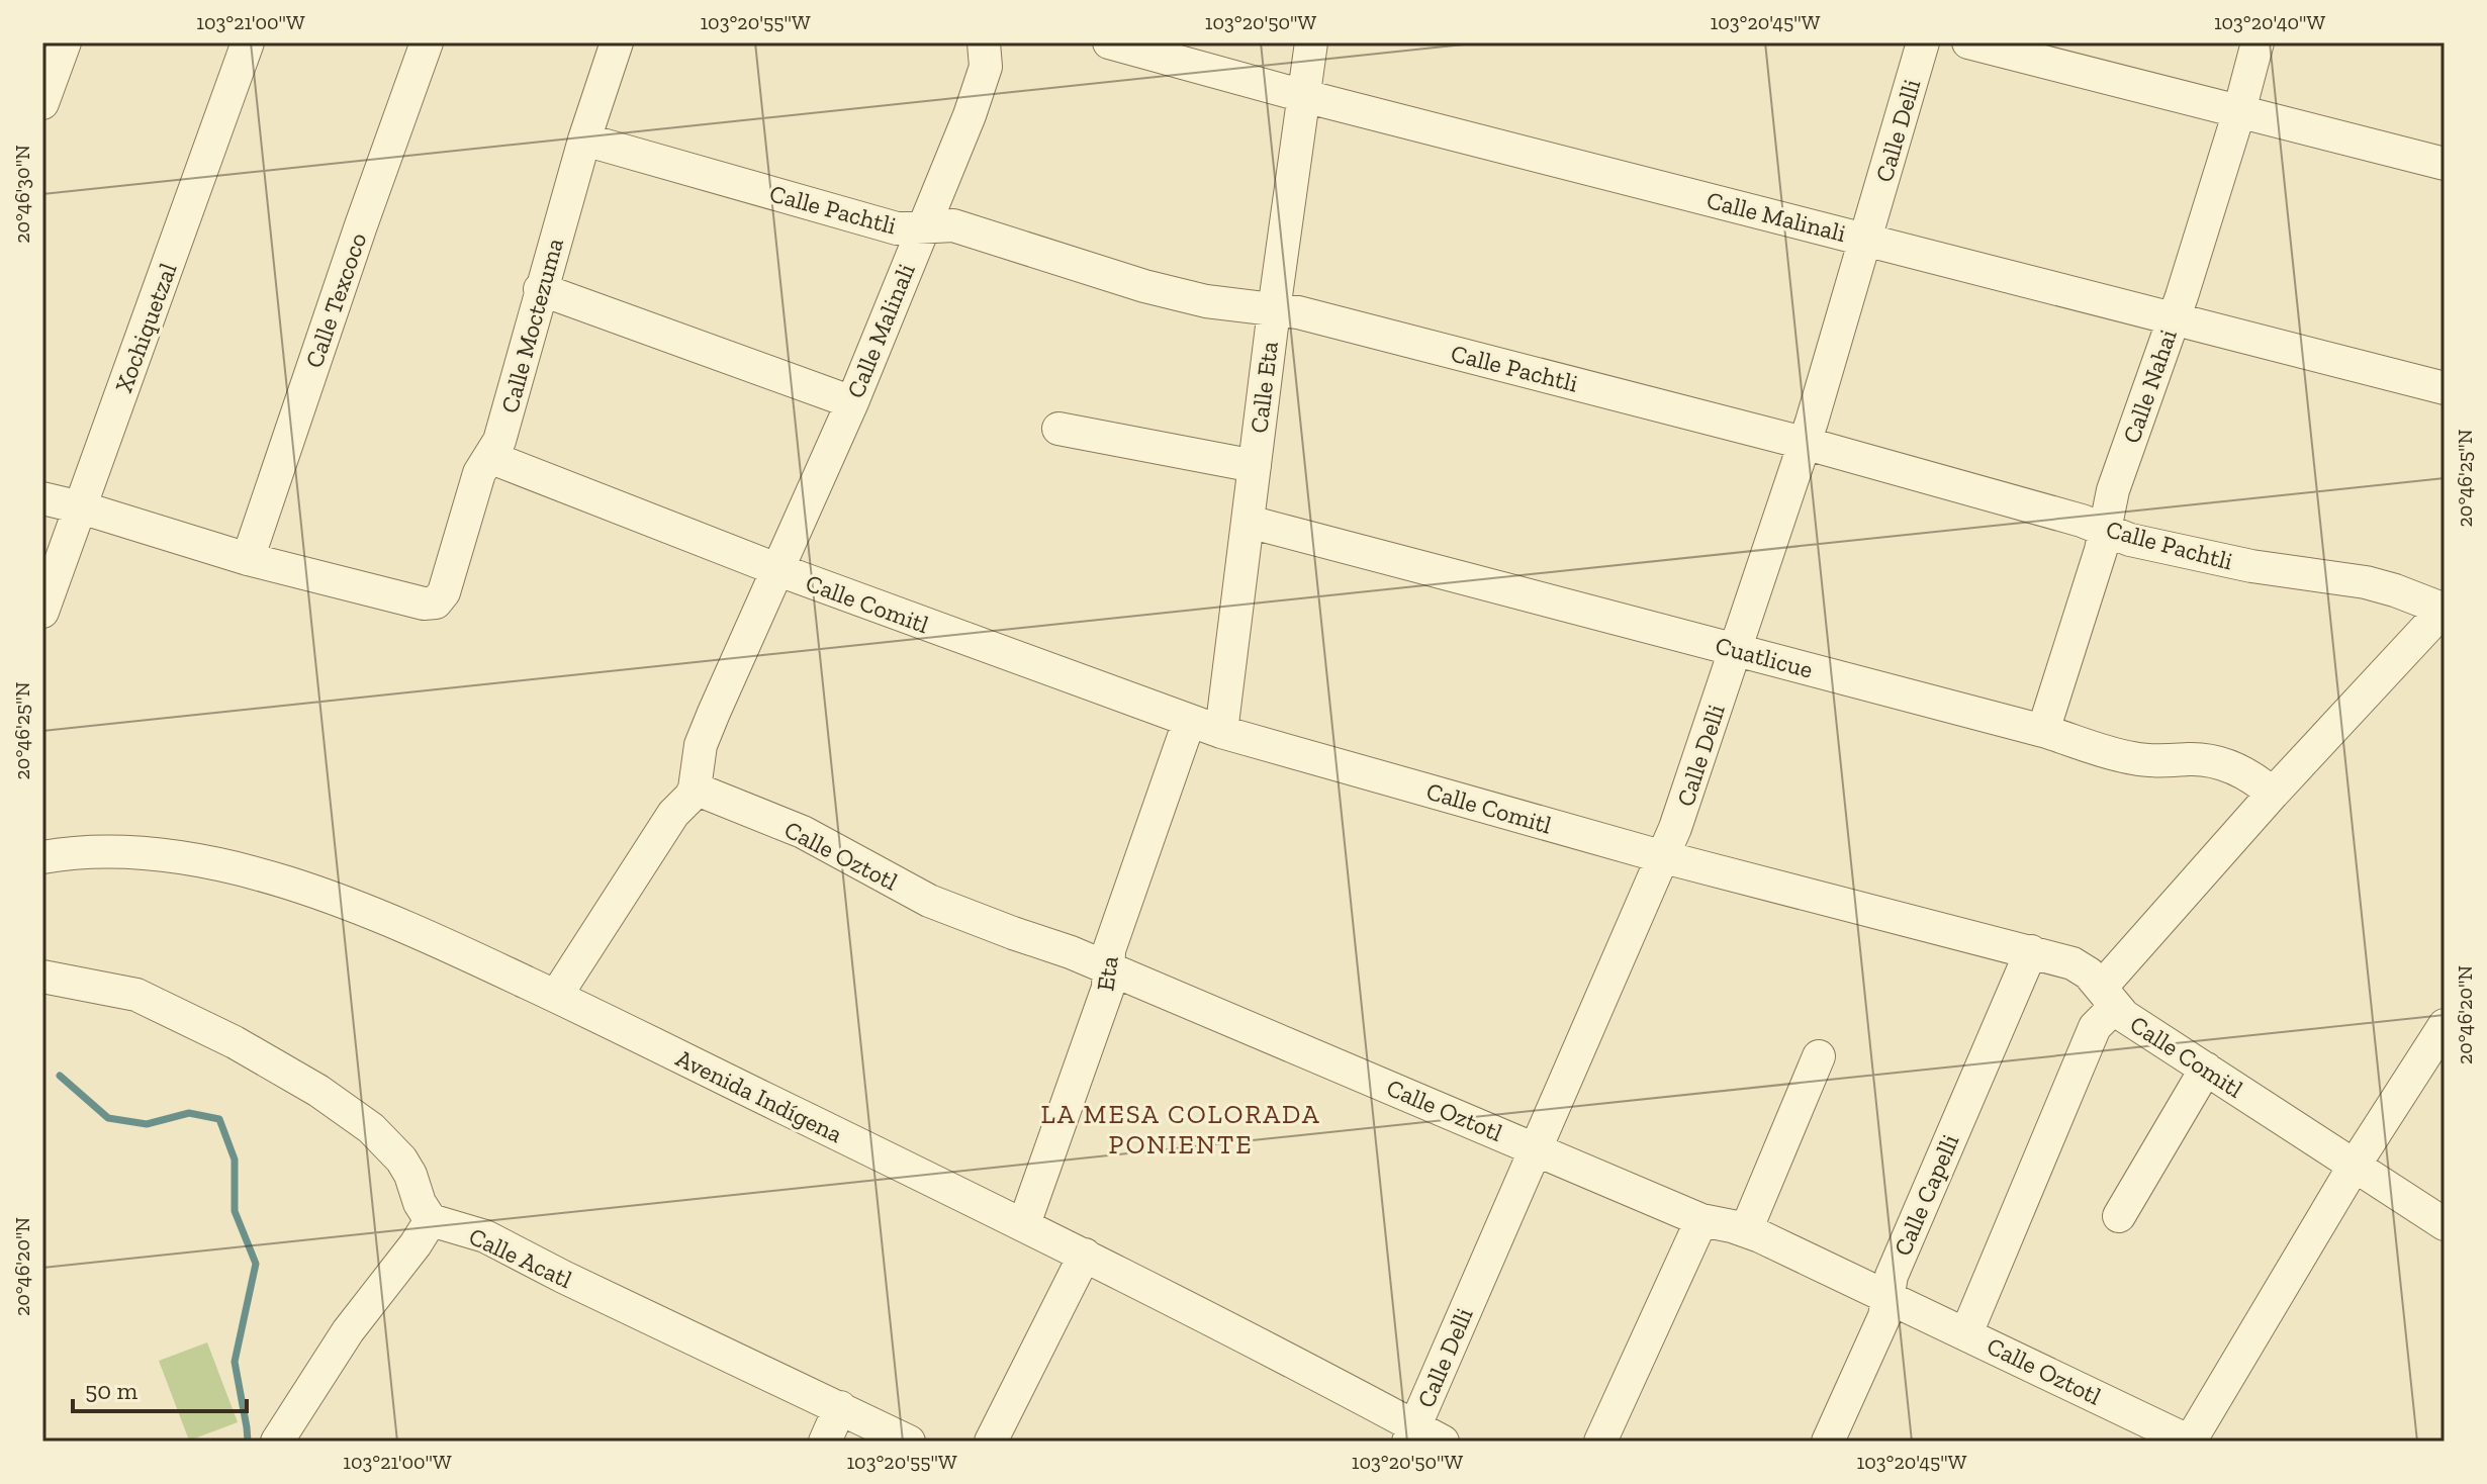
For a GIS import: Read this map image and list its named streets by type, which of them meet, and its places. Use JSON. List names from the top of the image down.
{
  "streets": {
    "street": [
      "Calle Delli",
      "Calle Pachtli",
      "Calle Malinali",
      "Calle Texcoco",
      "Calle Moctezuma",
      "Xochiquetzal",
      "Calle Nahai",
      "Calle Eta",
      "Calle Comitl",
      "Cuatlicue",
      "Calle Oztotl",
      "Eta",
      "Avenida Indígena",
      "Calle Capelli",
      "Calle Acatl"
    ]
  },
  "crossings": [
    ["Calle Delli", "Calle Pachtli"],
    ["Calle Delli", "Calle Malinali"],
    ["Calle Delli", "Calle Comitl"],
    ["Calle Delli", "Cuatlicue"],
    ["Calle Delli", "Calle Oztotl"],
    ["Calle Delli", "Avenida Indígena"],
    ["Calle Pachtli", "Calle Malinali"],
    ["Calle Pachtli", "Calle Moctezuma"],
    ["Calle Pachtli", "Calle Nahai"],
    ["Calle Pachtli", "Calle Eta"],
    ["Calle Malinali", "Calle Nahai"],
    ["Calle Malinali", "Calle Eta"],
    ["Calle Malinali", "Calle Comitl"],
    ["Calle Malinali", "Calle Oztotl"],
    ["Calle Texcoco", "Calle Moctezuma"],
    ["Calle Moctezuma", "Calle Comitl"],
    ["Calle Nahai", "Cuatlicue"],
    ["Calle Eta", "Calle Comitl"],
    ["Calle Eta", "Cuatlicue"],
    ["Calle Comitl", "Eta"],
    ["Calle Comitl", "Calle Capelli"],
    ["Calle Oztotl", "Eta"],
    ["Calle Oztotl", "Calle Capelli"],
    ["Eta", "Avenida Indígena"]
  ],
  "districts": ["LA MESA COLORADA PONIENTE"],
  "scale_bar": "50 m",
  "coordinates": [
    "103°21'00\"W",
    "103°20'55\"W",
    "103°20'50\"W",
    "103°20'45\"W",
    "103°20'40\"W",
    "20°46'30\"N",
    "20°46'25\"N",
    "20°46'20\"N"
  ]
}
